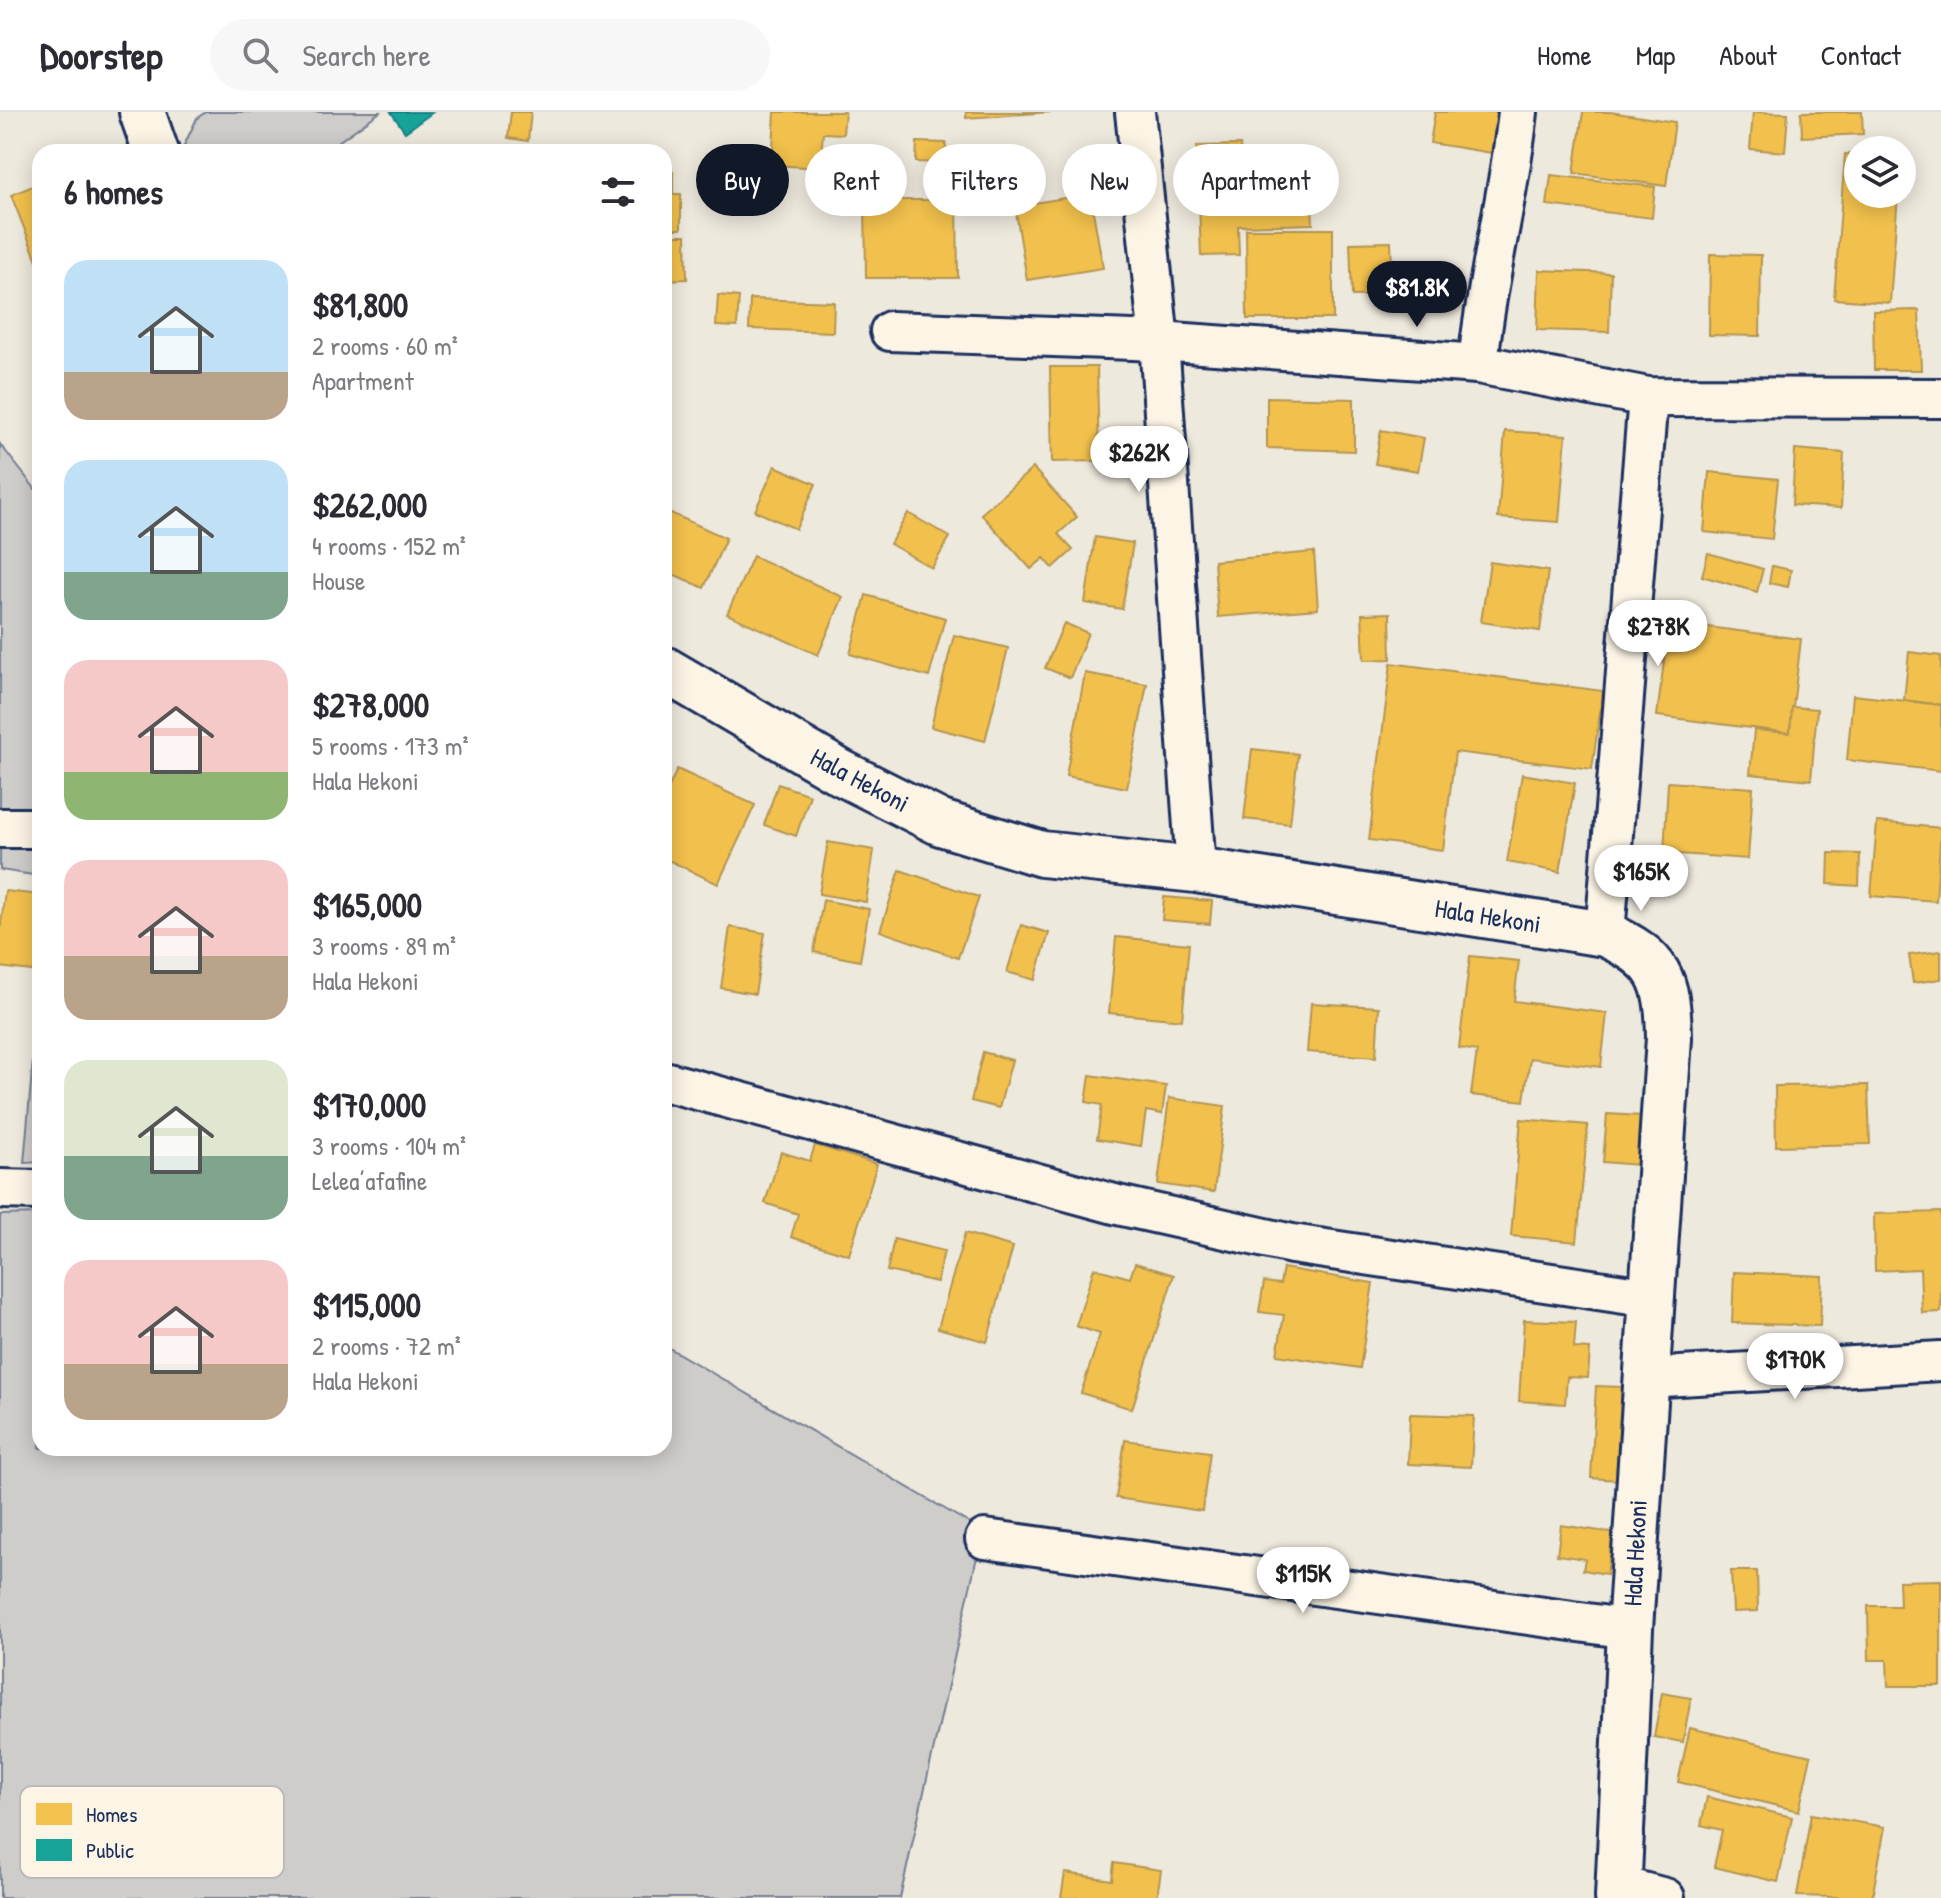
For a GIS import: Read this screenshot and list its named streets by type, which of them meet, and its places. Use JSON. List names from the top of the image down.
{
  "streets": {
    "street": ["Hala Hekoni"]
  },
  "legend": ["Homes", "Public"],
  "page": {
    "header": "Doorstep",
    "search": "Search here",
    "nav": [
      "Home",
      "Map",
      "About",
      "Contact"
    ],
    "chip": [
      "Buy",
      "Rent",
      "Filters",
      "New",
      "Apartment"
    ],
    "heading": "6 homes",
    "list": [
      {
        "name": "$81,800",
        "note": "2 rooms · 60 m² · Apartment"
      },
      {
        "name": "$262,000",
        "note": "4 rooms · 152 m² · House"
      },
      {
        "name": "$278,000",
        "note": "5 rooms · 173 m² · Hala Hekoni"
      },
      {
        "name": "$165,000",
        "note": "3 rooms · 89 m² · Hala Hekoni"
      },
      {
        "name": "$170,000",
        "note": "3 rooms · 104 m² · Lelea’afafine"
      },
      {
        "name": "$115,000",
        "note": "2 rooms · 72 m² · Hala Hekoni"
      }
    ],
    "price": [
      "$81.8K",
      "$262K",
      "$278K",
      "$165K",
      "$170K",
      "$115K"
    ]
  }
}
